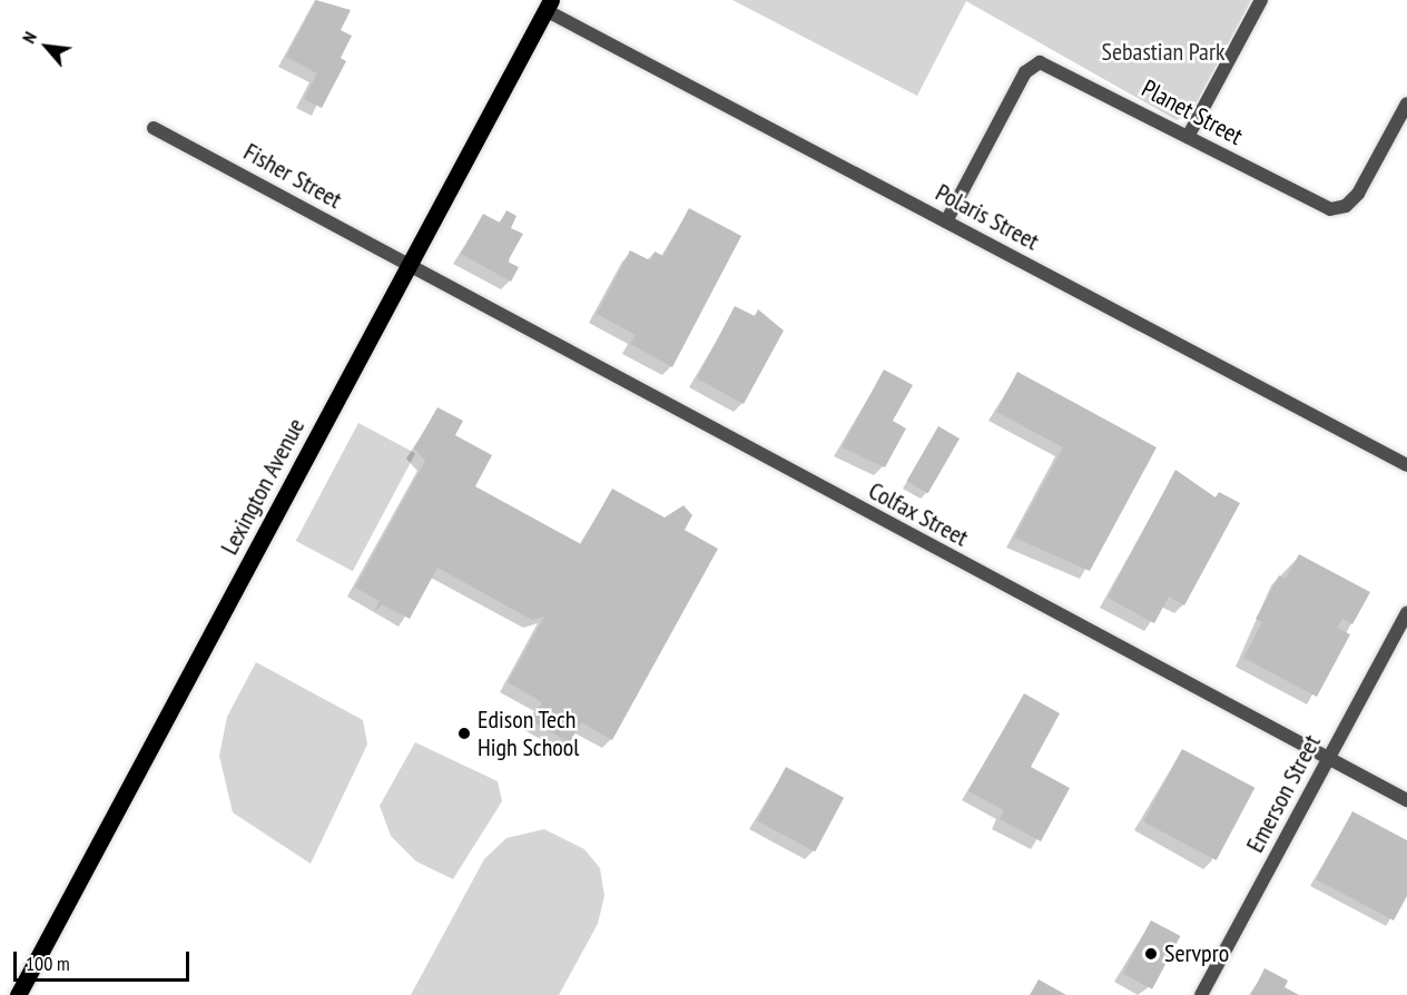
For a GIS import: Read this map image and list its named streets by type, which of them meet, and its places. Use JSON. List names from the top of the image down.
{
  "streets": {
    "main road": ["Lexington Avenue"],
    "street": [
      "Planet Street",
      "Fisher Street",
      "Polaris Street",
      "Colfax Street",
      "Emerson Street"
    ]
  },
  "crossings": [
    ["Planet Street", "Polaris Street"],
    ["Fisher Street", "Lexington Avenue"],
    ["Fisher Street", "Colfax Street"],
    ["Polaris Street", "Lexington Avenue"],
    ["Lexington Avenue", "Colfax Street"],
    ["Colfax Street", "Emerson Street"]
  ],
  "parks": ["Sebastian Park"],
  "places": ["Edison Tech High School", "Servpro"],
  "scale_bar": "100 m",
  "north": "top left"
}
